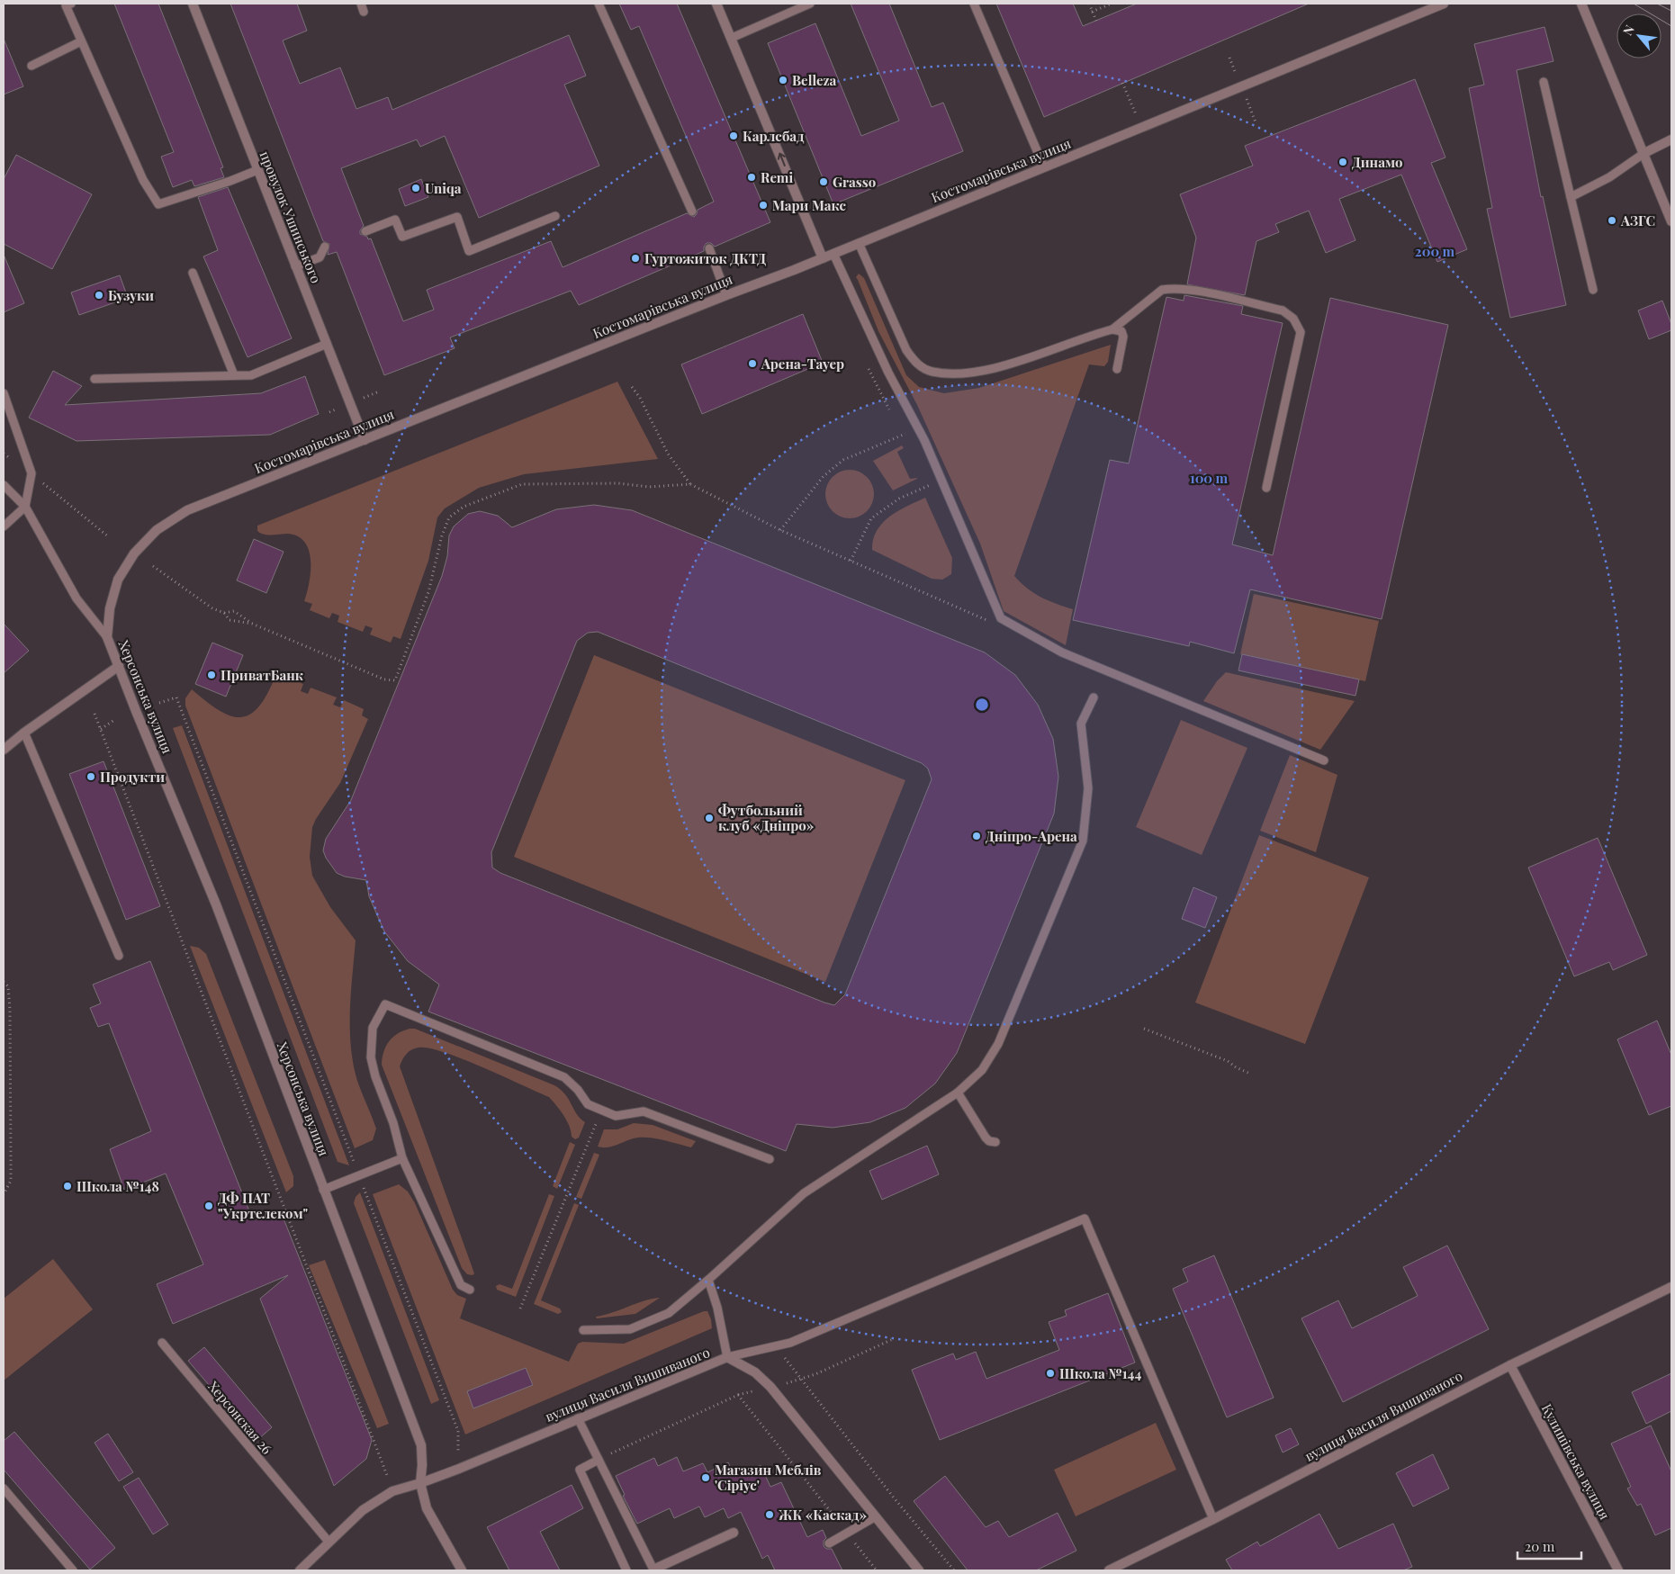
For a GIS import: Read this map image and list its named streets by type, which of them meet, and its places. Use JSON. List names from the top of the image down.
{
  "streets": {
    "street": [
      "Костомарівська вулиця",
      "провулок Ушинського",
      "Херсонська вулиця",
      "вулиця Василя Вишиваного",
      "Кулишівська вулиця"
    ],
    "lane": ["Херсонская 26"]
  },
  "crossings": [
    ["Костомарівська вулиця", "провулок Ушинського"],
    ["Костомарівська вулиця", "Херсонська вулиця"],
    ["Херсонська вулиця", "вулиця Василя Вишиваного"],
    ["вулиця Василя Вишиваного", "Херсонская 26"],
    ["вулиця Василя Вишиваного", "Кулишівська вулиця"]
  ],
  "places": [
    "Belleza",
    "Карлсбад",
    "Динамо",
    "Remi",
    "Grasso",
    "Uniqa",
    "Мари Макс",
    "АЗГС",
    "Гуртожиток ДКТД",
    "Бузуки",
    "Арена-Тауер",
    "ПриватБанк",
    "Продукти",
    "Футбольний клуб «Дніпро»",
    "Дніпро-Арена",
    "Школа №148",
    "ДФ ПАТ \"Укртелеком\"",
    "Школа №144",
    "Магазин Меблів 'Сіріус'",
    "ЖК «Каскад»"
  ],
  "scale_bar": "20 m",
  "north": "top left",
  "rings": ["200 m", "100 m"]
}
